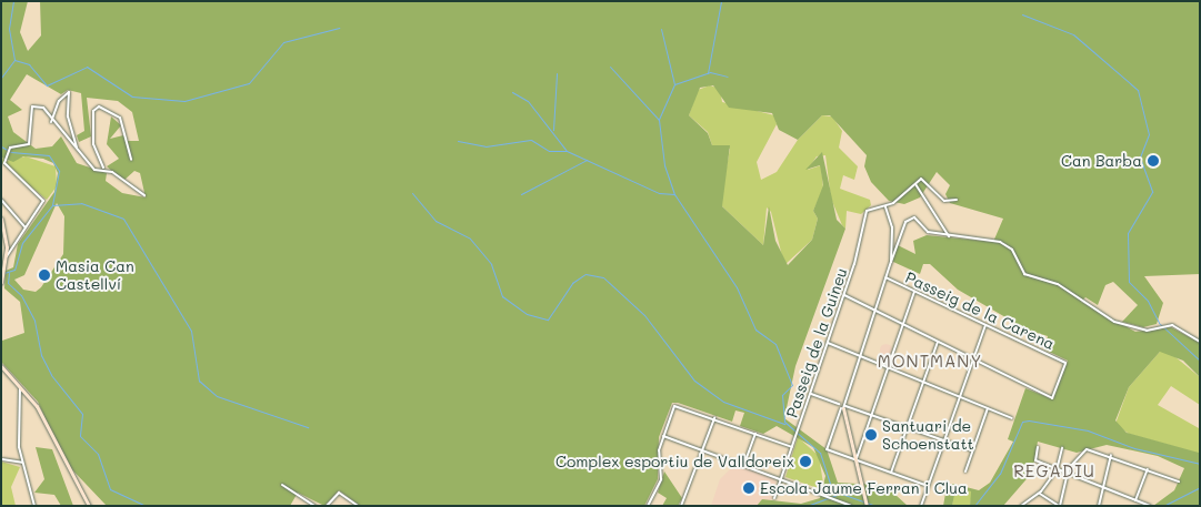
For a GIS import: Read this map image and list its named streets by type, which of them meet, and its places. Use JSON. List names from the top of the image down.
{
  "streets": {
    "street": ["Passeig de la Carena", "Passeig de la Guineu"]
  },
  "districts": ["MONTMANY", "REGADIU"],
  "places": [
    "Can Barba",
    "Masia Can Castellví",
    "Santuari de Schoenstatt",
    "Complex esportiu de Valldoreix",
    "Escola Jaume Ferran i Clua"
  ]
}
